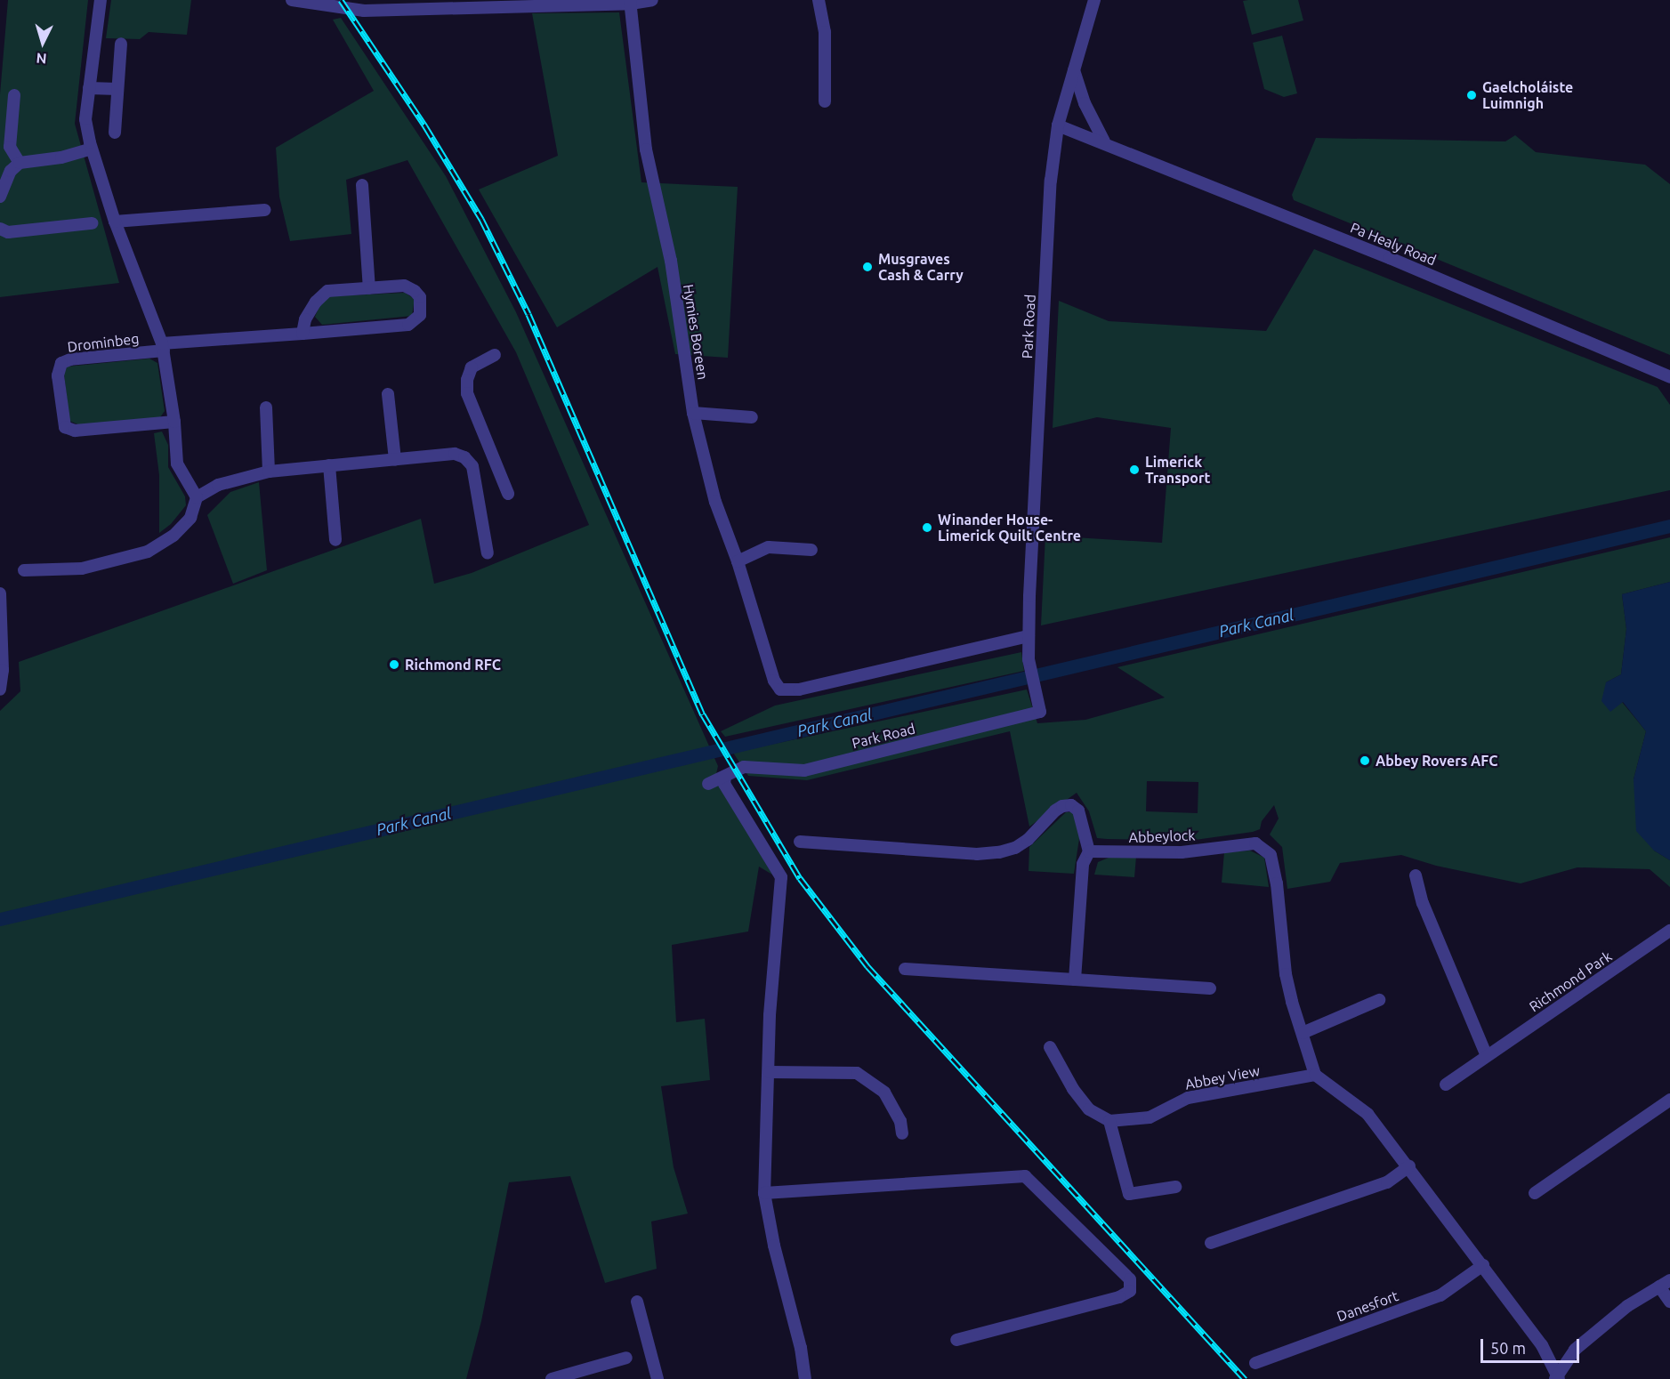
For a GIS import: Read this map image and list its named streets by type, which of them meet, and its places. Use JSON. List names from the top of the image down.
{
  "streets": {
    "street": [
      "Pa Healy Road",
      "Park Road",
      "Hymies Boreen",
      "Drominbeg",
      "Abbeylock",
      "Richmond Park",
      "Abbey View",
      "Danesfort"
    ]
  },
  "crossings": [
    ["Pa Healy Road", "Park Road"],
    ["Park Road", "Hymies Boreen"],
    ["Abbeylock", "Abbey View"]
  ],
  "water": ["Park Canal"],
  "places": [
    "Gaelcholáiste Luimnigh",
    "Musgraves Cash & Carry",
    "Limerick Transport",
    "Winander House- Limerick Quilt Centre",
    "Richmond RFC",
    "Abbey Rovers AFC"
  ],
  "scale_bar": "50 m",
  "north": "bottom"
}
